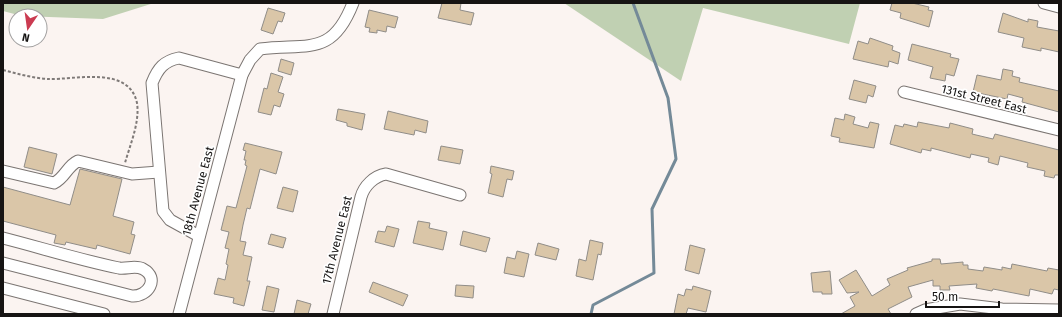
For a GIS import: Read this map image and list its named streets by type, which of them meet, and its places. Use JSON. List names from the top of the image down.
{
  "streets": {
    "street": ["131st Street East", "18th Avenue East", "17th Avenue East"]
  },
  "scale_bar": "50 m",
  "north": "bottom"
}
